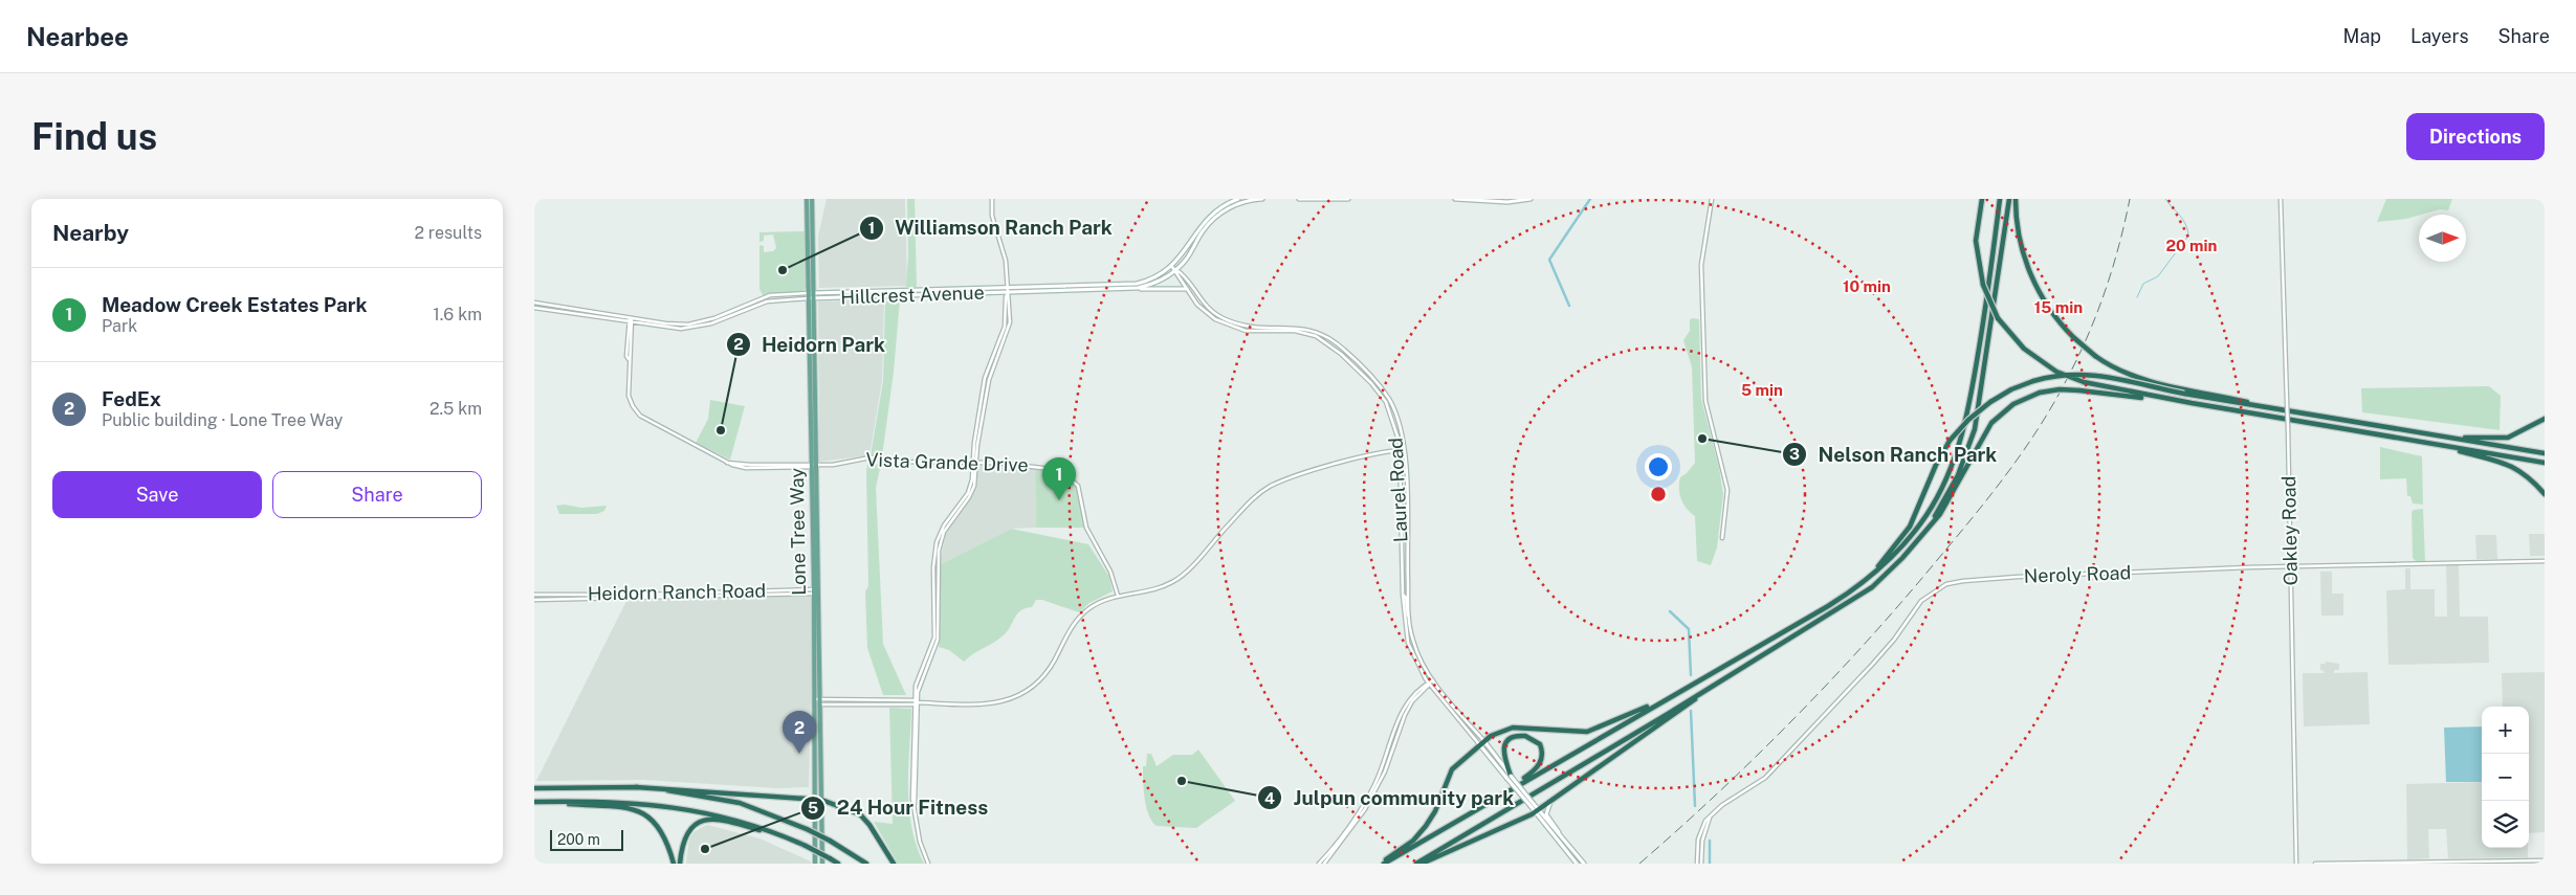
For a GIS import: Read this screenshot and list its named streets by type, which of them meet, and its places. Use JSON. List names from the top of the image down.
{
  "streets": {
    "main road": ["Hillcrest Avenue", "Laurel Road", "Lone Tree Way"],
    "street": [
      "Vista Grande Drive",
      "Oakley Road",
      "Neroly Road",
      "Heidorn Ranch Road"
    ]
  },
  "crossings": [
    ["Hillcrest Avenue", "Vista Grande Drive"],
    ["Hillcrest Avenue", "Laurel Road"],
    ["Hillcrest Avenue", "Lone Tree Way"],
    ["Vista Grande Drive", "Lone Tree Way"],
    ["Oakley Road", "Neroly Road"],
    ["Lone Tree Way", "Heidorn Ranch Road"]
  ],
  "places": [
    "Williamson Ranch Park",
    "Heidorn Park",
    "Nelson Ranch Park",
    "Julpun community park",
    "24 Hour Fitness"
  ],
  "scale_bar": "200 m",
  "north": "right",
  "page": {
    "header": "Nearbee",
    "nav": ["Map", "Layers", "Share"],
    "buttons": [
      "Directions",
      ["Save", "Share"]
    ],
    "title": "Find us",
    "heading": ["Nearby", "2 results"],
    "list": [
      {
        "mark": "1",
        "name": "Meadow Creek Estates Park",
        "note": "Park",
        "value": "1.6 km"
      },
      {
        "mark": "2",
        "name": "FedEx",
        "note": "Public building · Lone Tree Way",
        "value": "2.5 km"
      }
    ],
    "pins": ["1", "2"],
    "map_buttons": ["+", "−"],
    "scale": "200 m"
  },
  "rings": [
    "20 min",
    "10 min",
    "15 min",
    "5 min"
  ]
}
